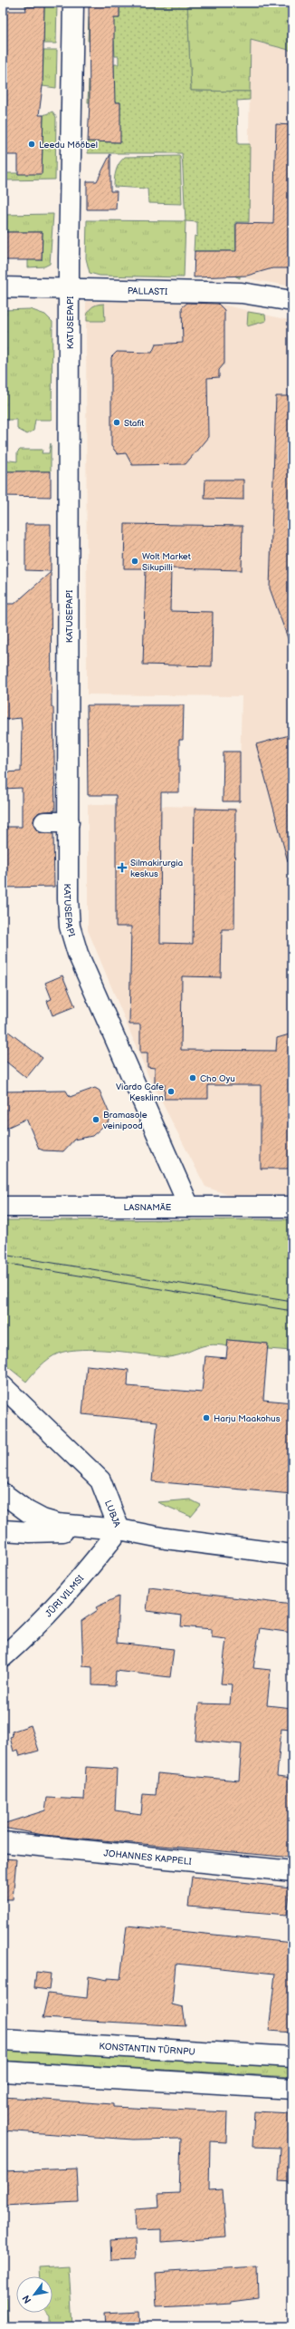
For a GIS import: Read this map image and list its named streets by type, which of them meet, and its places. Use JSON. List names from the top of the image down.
{
  "streets": {
    "street": [
      "PALLASTI",
      "KATUSEPAPI",
      "LASNAMÄE",
      "LUBJA",
      "JÜRI VILMSI",
      "JOHANNES KAPPELI",
      "KONSTANTIN TÜRNPU"
    ]
  },
  "crossings": [
    ["PALLASTI", "KATUSEPAPI"],
    ["KATUSEPAPI", "LASNAMÄE"],
    ["LUBJA", "JÜRI VILMSI"]
  ],
  "places": {
    "other": [
      "Leedu Mööbel",
      "Stafit",
      "Wolt Market Sikupilli",
      "Cho Oyu",
      "Viardo Cafe Kesklinn",
      "Bramasole veinipood",
      "Harju Maakohus"
    ],
    "health": ["Silmakirurgia keskus"]
  },
  "north": "bottom left"
}
